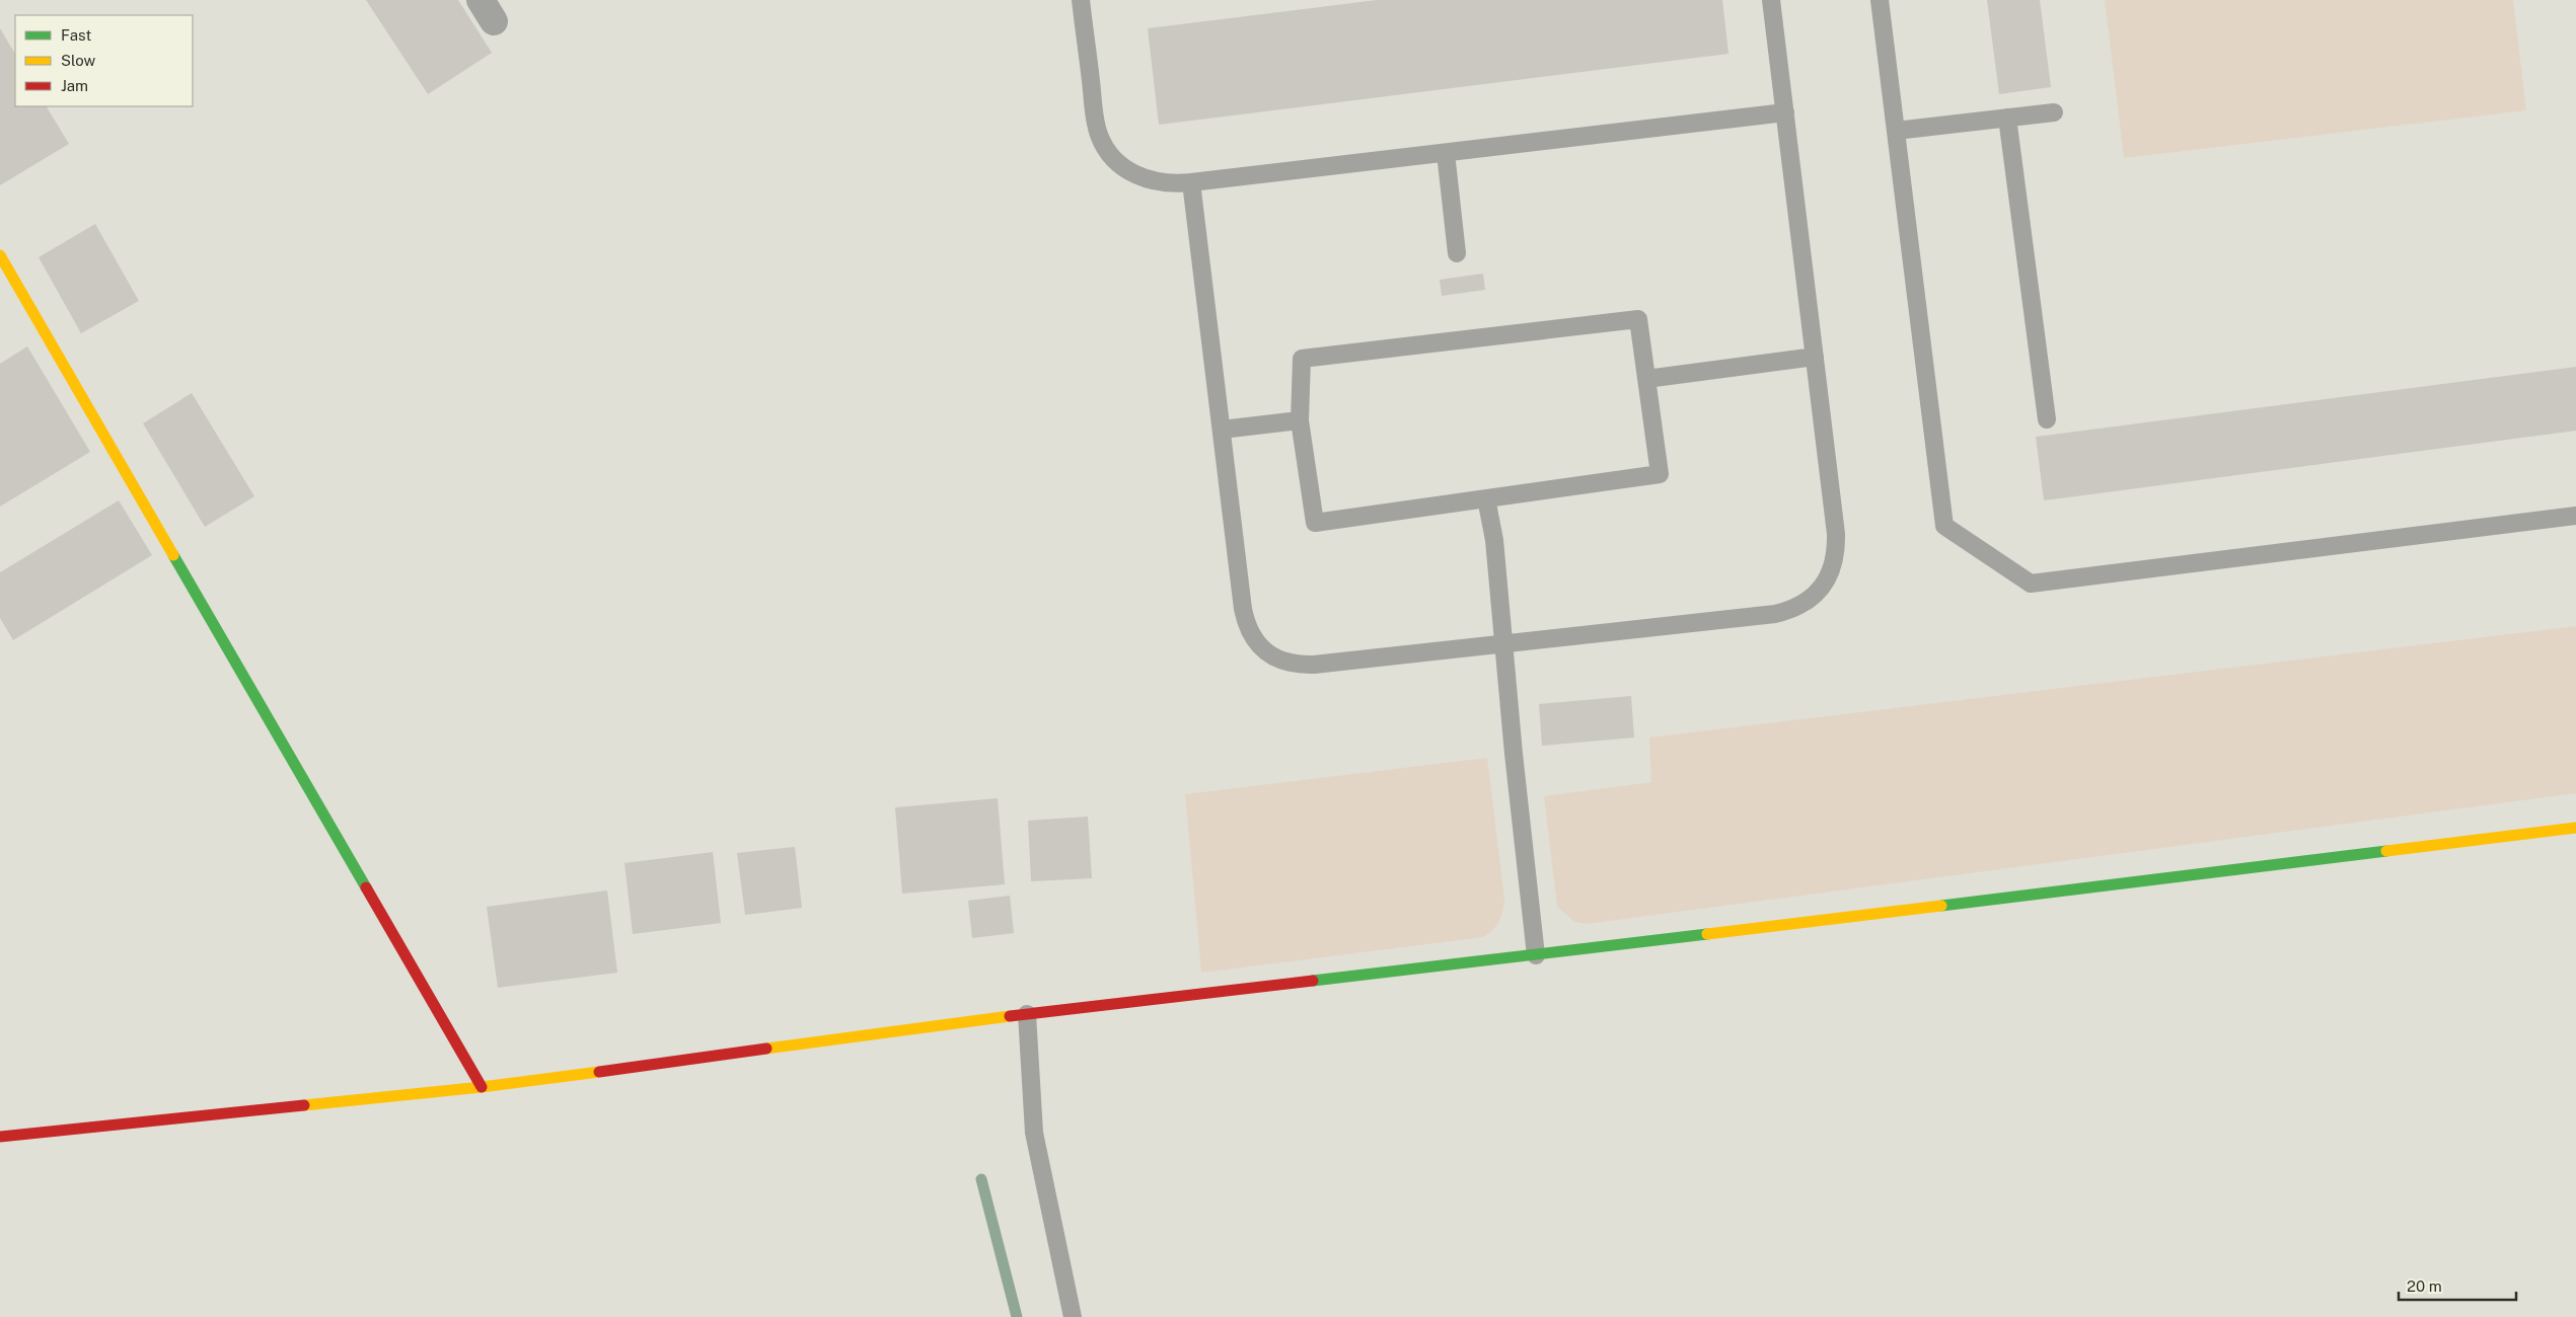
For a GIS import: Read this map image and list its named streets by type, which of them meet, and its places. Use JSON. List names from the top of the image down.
{
  "legend": ["Fast", "Slow", "Jam"],
  "scale_bar": "20 m"
}
